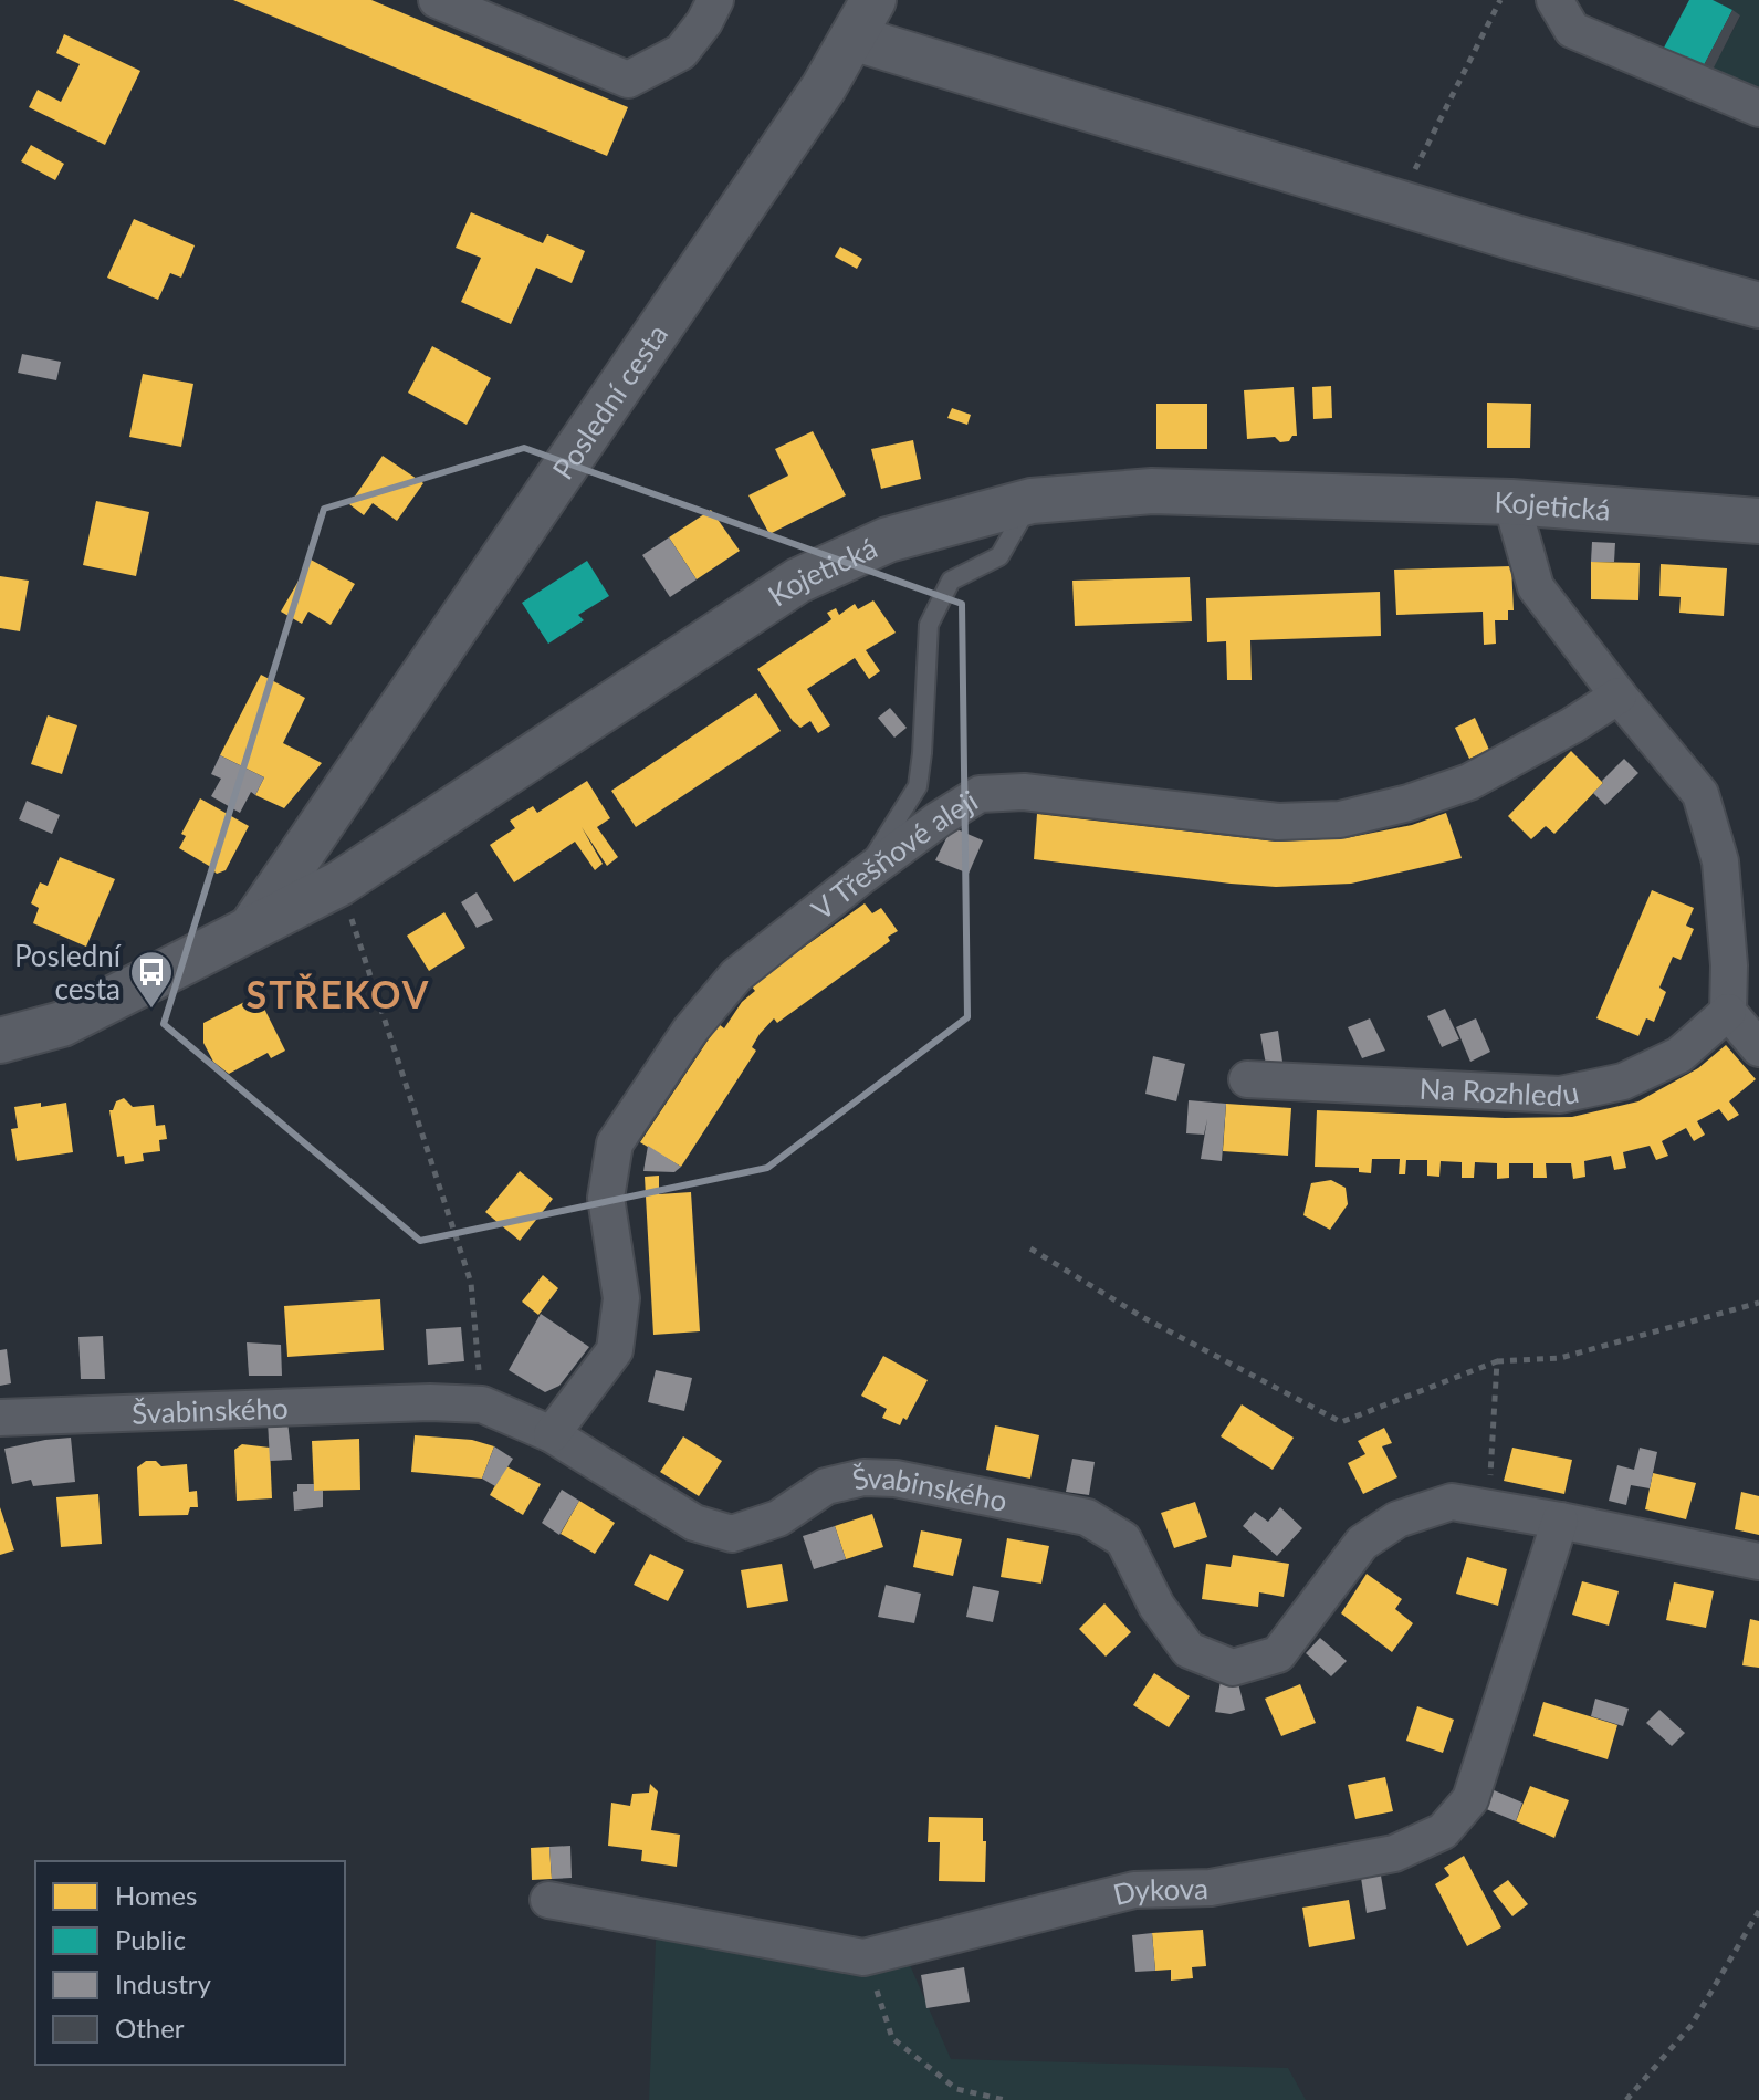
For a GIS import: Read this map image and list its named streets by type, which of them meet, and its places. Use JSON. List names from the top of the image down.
{
  "streets": {
    "street": [
      "Poslední cesta",
      "Kojetická",
      "V Třešňové aleji",
      "Na Rozhledu",
      "Švabinského",
      "Dykova"
    ]
  },
  "crossings": [
    ["Poslední cesta", "Kojetická"],
    ["V Třešňové aleji", "Švabinského"],
    ["Švabinského", "Dykova"]
  ],
  "districts": ["STŘEKOV"],
  "places": {
    "bus stop": ["Poslední cesta"]
  },
  "legend": [
    "Homes",
    "Public",
    "Industry",
    "Other"
  ]
}
